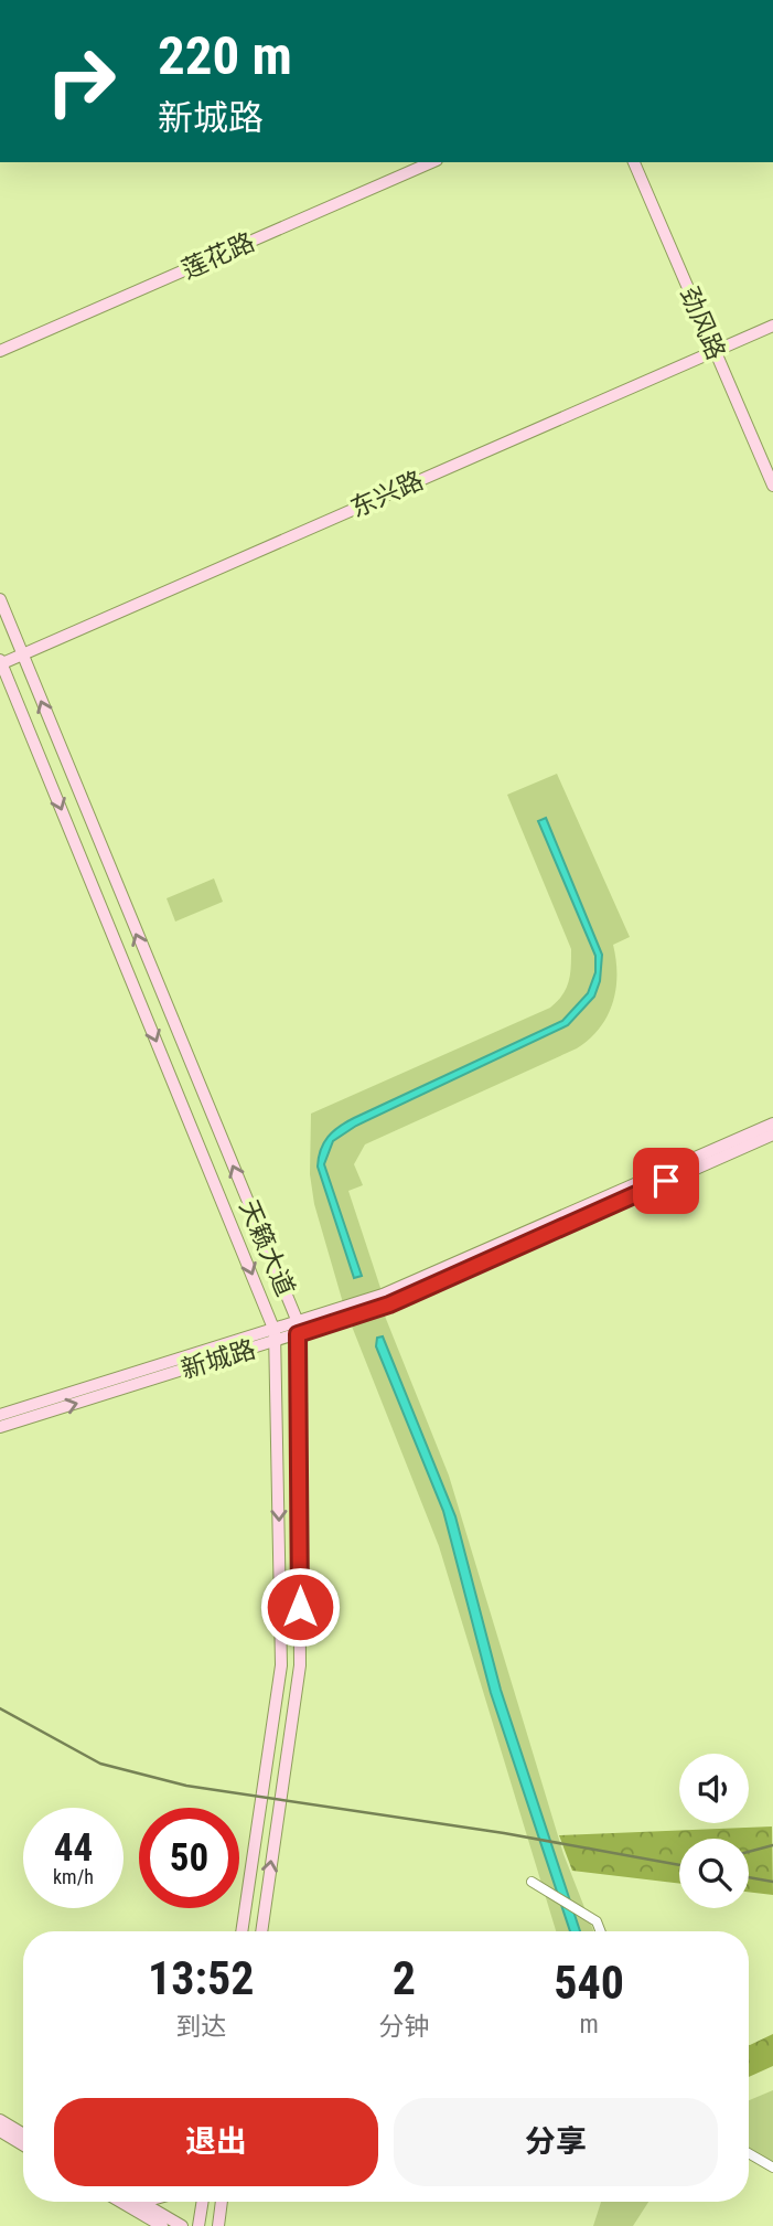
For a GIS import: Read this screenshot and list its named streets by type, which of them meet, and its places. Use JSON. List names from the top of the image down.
{
  "streets": {
    "main road": [
      "莲花路",
      "劲风路",
      "东兴路",
      "天籁大道",
      "新城路"
    ]
  },
  "crossings": [
    ["劲风路", "东兴路"],
    ["东兴路", "天籁大道"],
    ["天籁大道", "新城路"]
  ],
  "page": {
    "turn": ["220 m", "新城路"],
    "speed": "44 km/h",
    "limit": "50",
    "eta": [
      "13:52",
      "到达",
      "2",
      "分钟",
      "540",
      "m"
    ],
    "buttons": ["退出", "分享"]
  }
}
